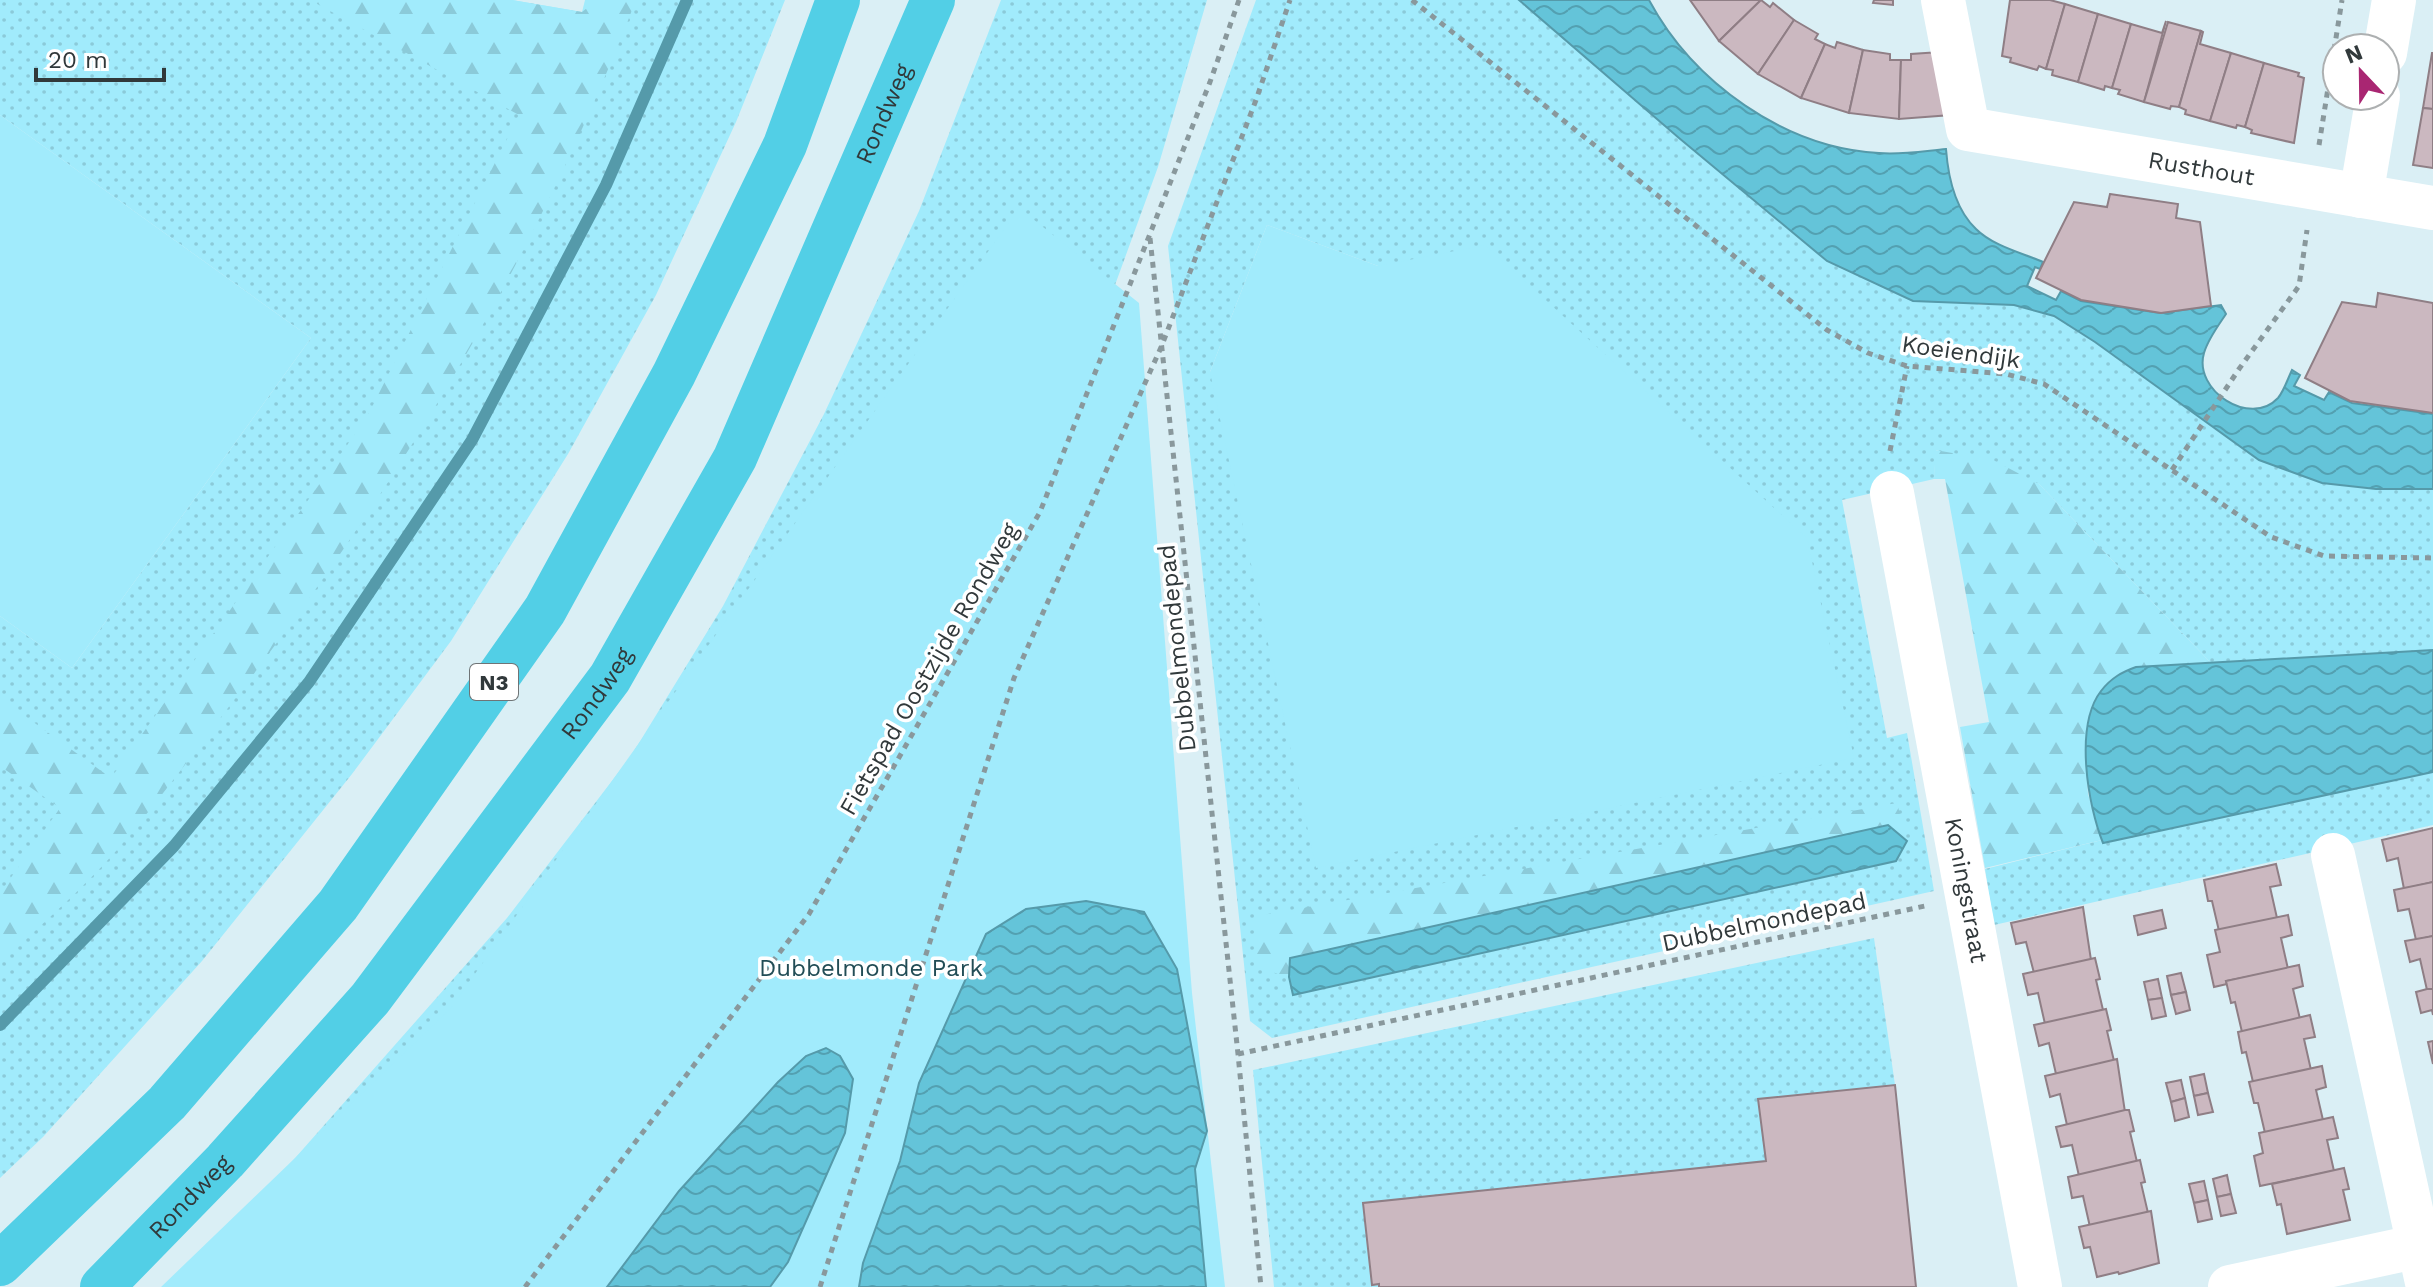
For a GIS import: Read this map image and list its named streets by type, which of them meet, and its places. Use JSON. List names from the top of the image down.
{
  "streets": {
    "highway": ["Rondweg", "N3"],
    "street": ["Rusthout", "Koningstraat"],
    "path": ["Koeiendijk", "Dubbelmondepad", "Fietspad Oostzijde Rondweg"]
  },
  "crossings": [
    ["Dubbelmondepad", "Fietspad Oostzijde Rondweg"],
    ["Dubbelmondepad", "Koningstraat"]
  ],
  "parks": ["Dubbelmonde Park"],
  "scale_bar": "20 m",
  "north": "top"
}
